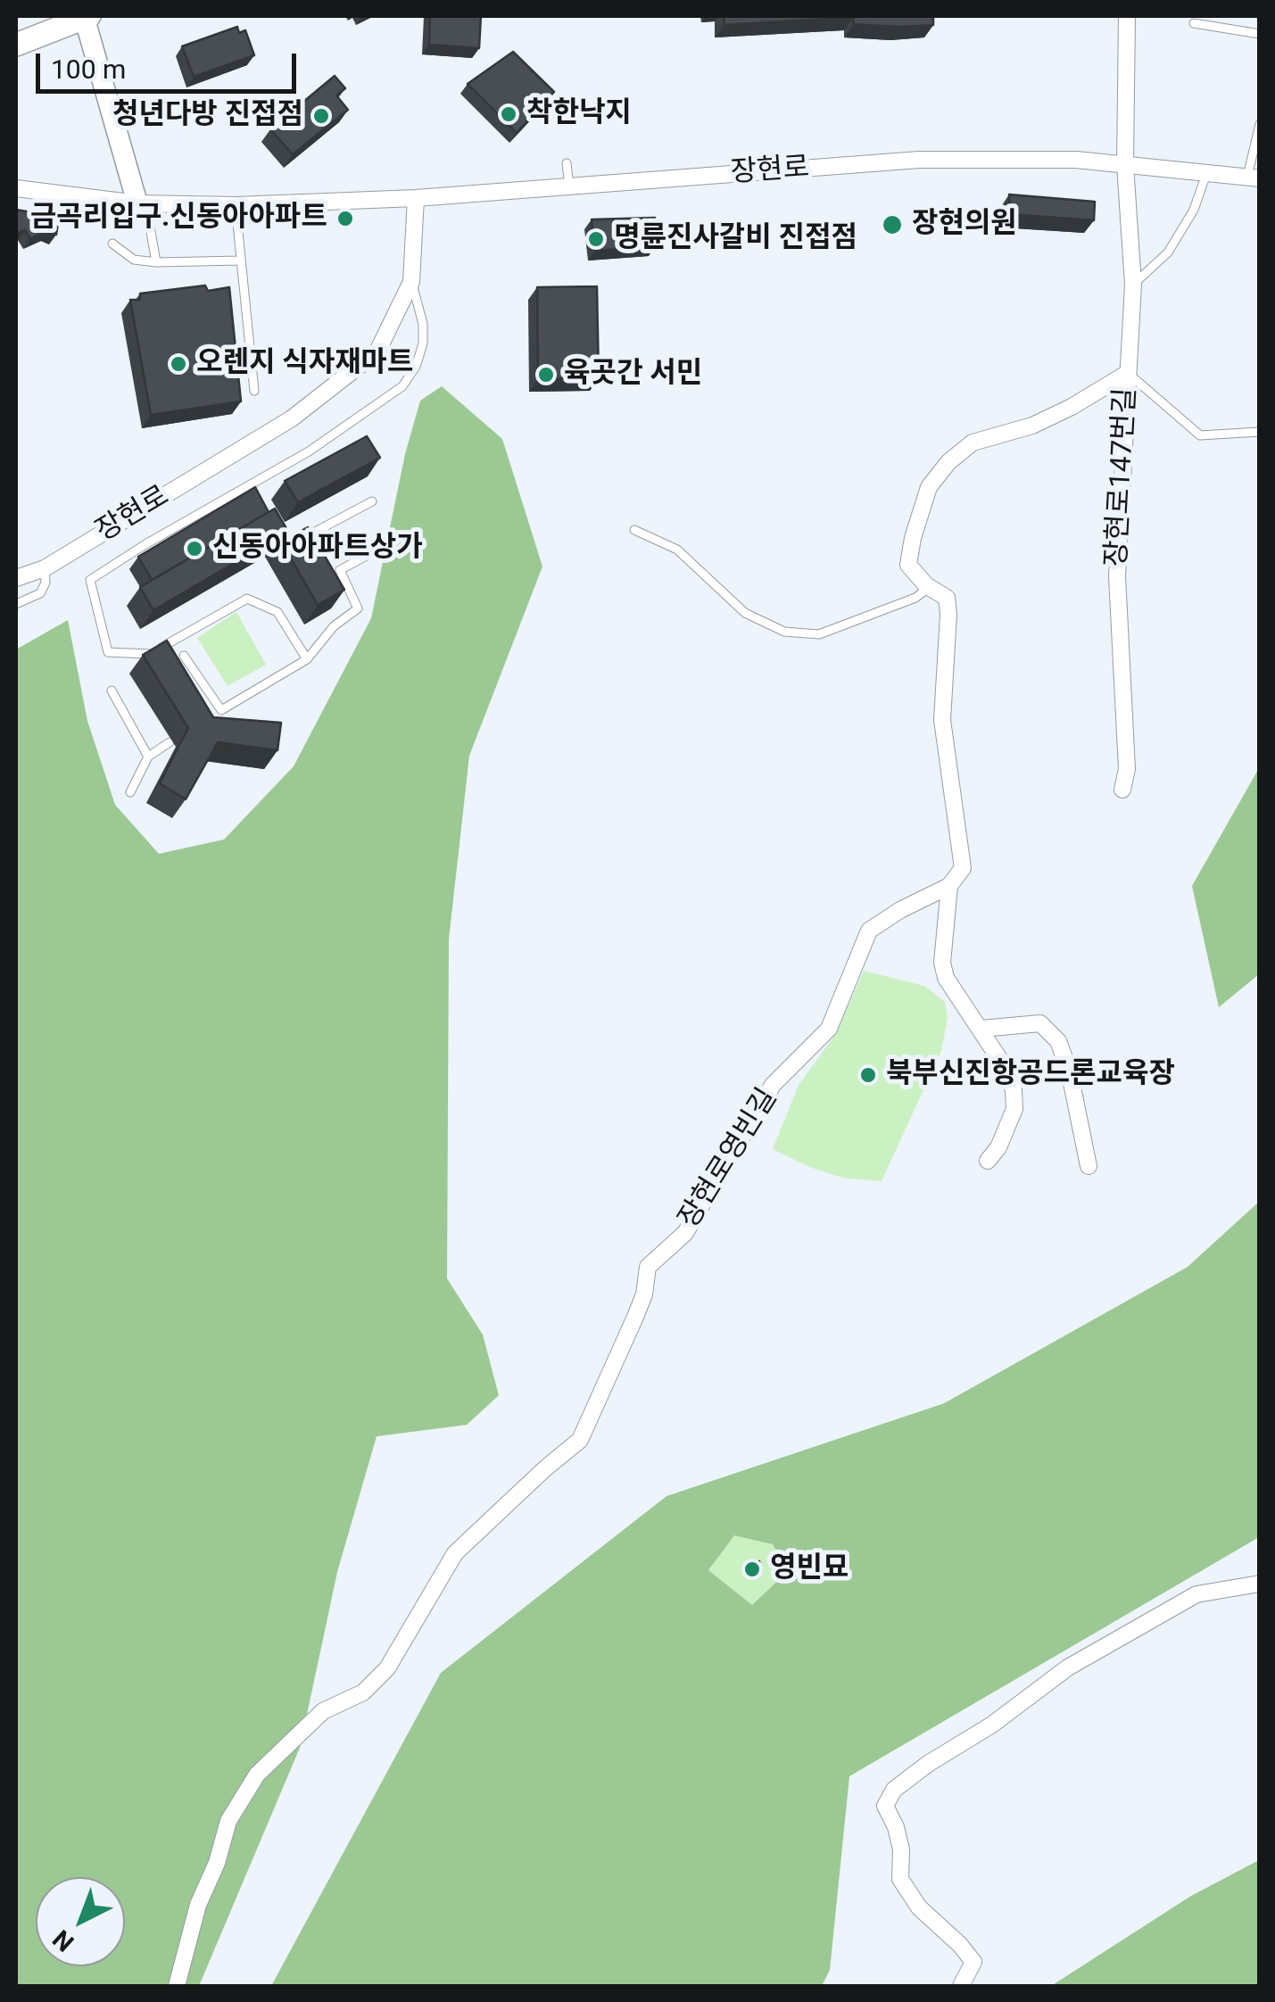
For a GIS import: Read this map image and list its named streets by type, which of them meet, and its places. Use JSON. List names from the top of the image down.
{
  "streets": {
    "street": ["장현로", "장현로147번길", "장현로영빈길"]
  },
  "crossings": [
    ["장현로", "장현로147번길"]
  ],
  "places": [
    "착한낙지",
    "청년다방 진접점",
    "금곡리입구.신동아아파트",
    "장현의원",
    "명륜진사갈비 진접점",
    "오렌지 식자재마트",
    "육곳간 서민",
    "신동아아파트상가",
    "북부신진항공드론교육장",
    "영빈묘"
  ],
  "scale_bar": "100 m",
  "north": "bottom left"
}
